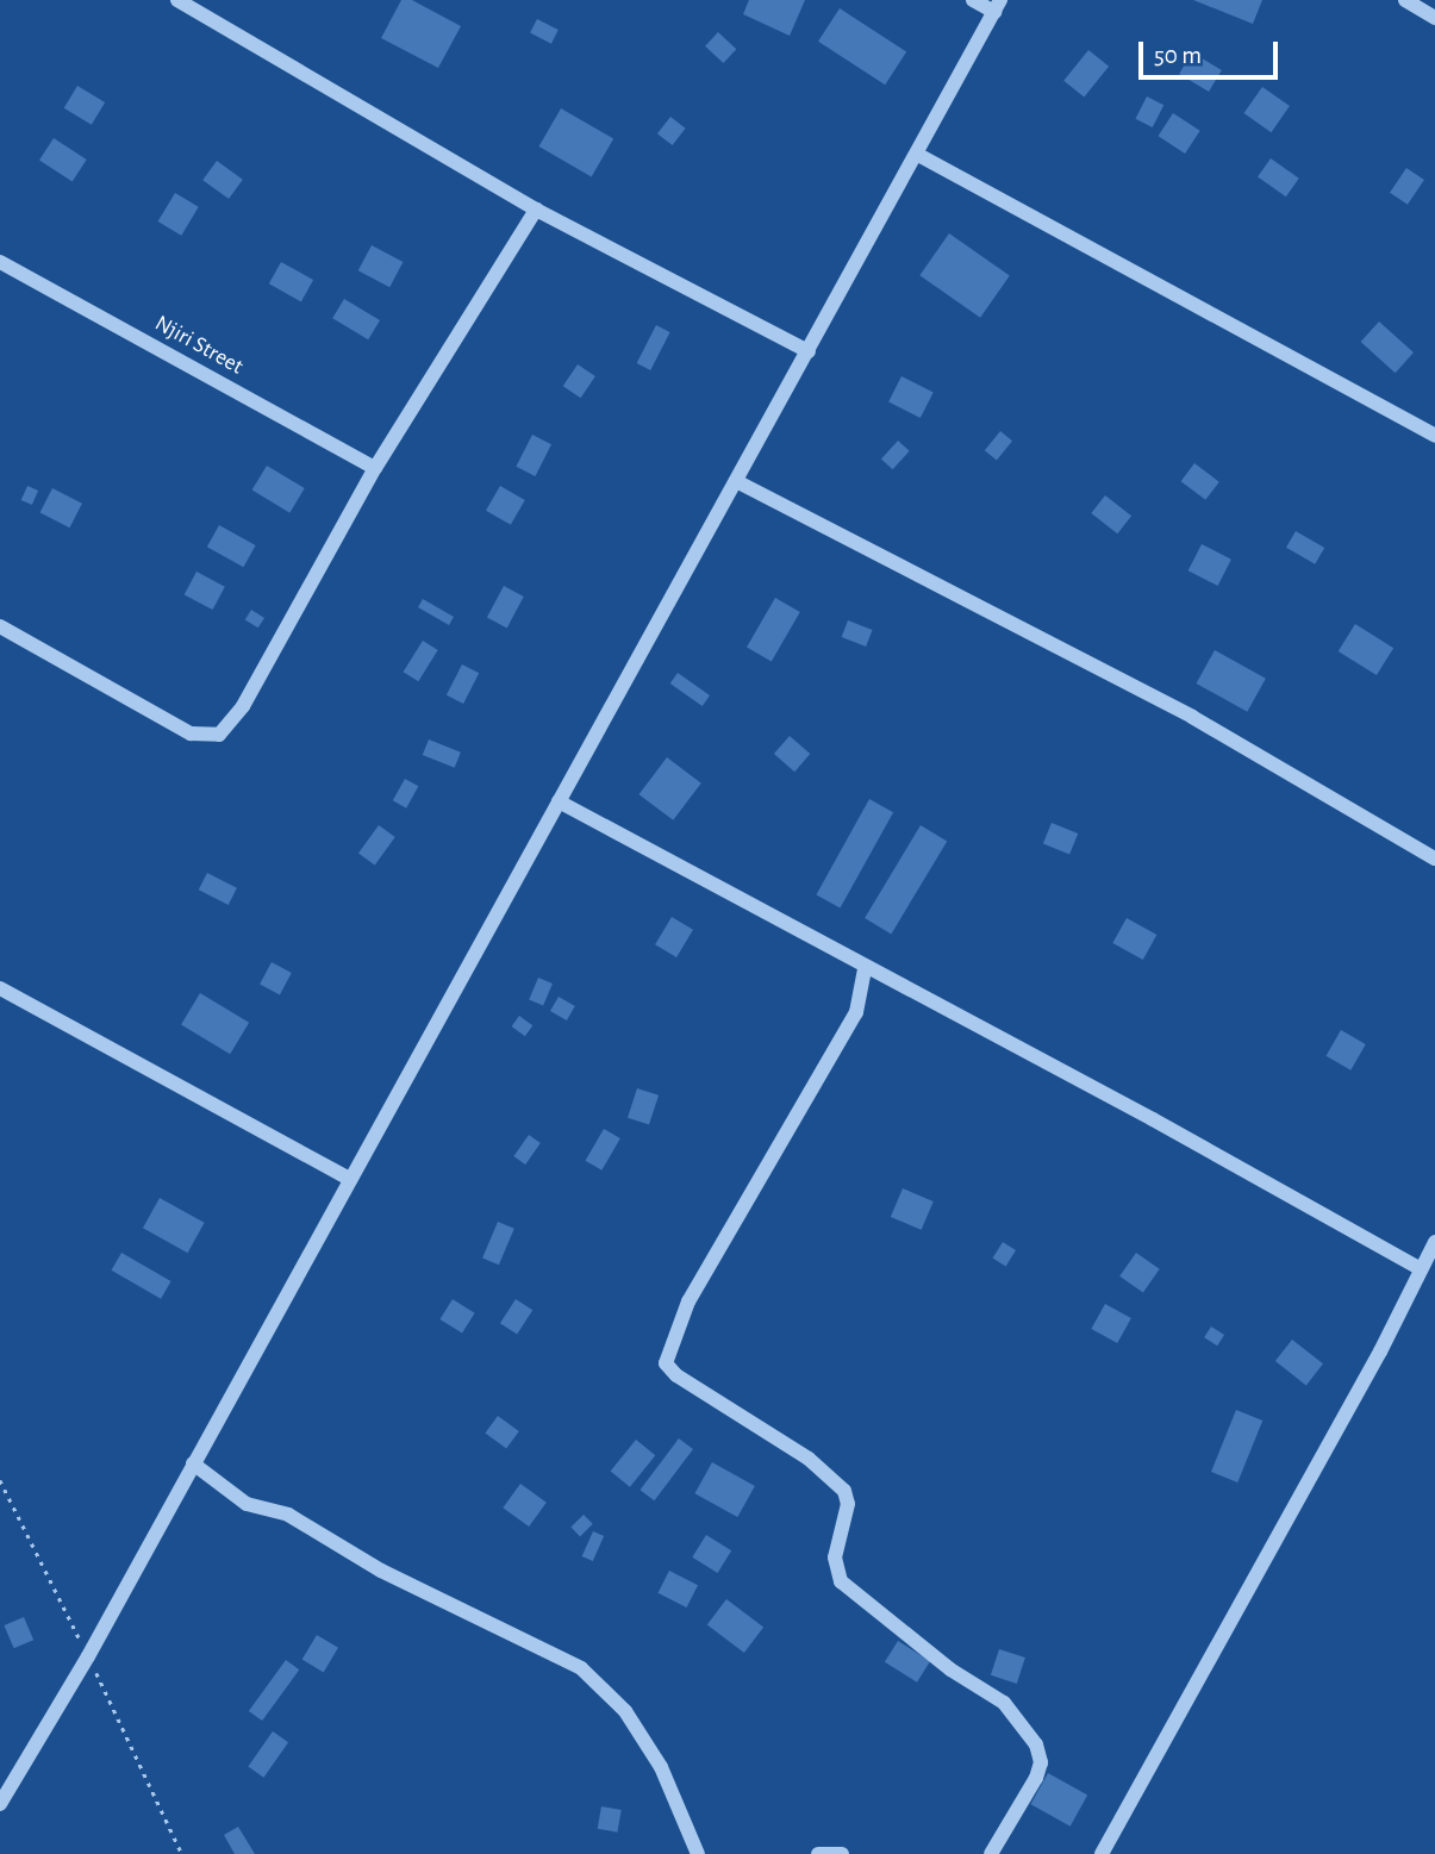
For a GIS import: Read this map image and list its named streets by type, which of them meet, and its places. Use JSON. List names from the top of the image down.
{
  "streets": {
    "street": ["Njiri Street"]
  },
  "scale_bar": "50 m"
}
